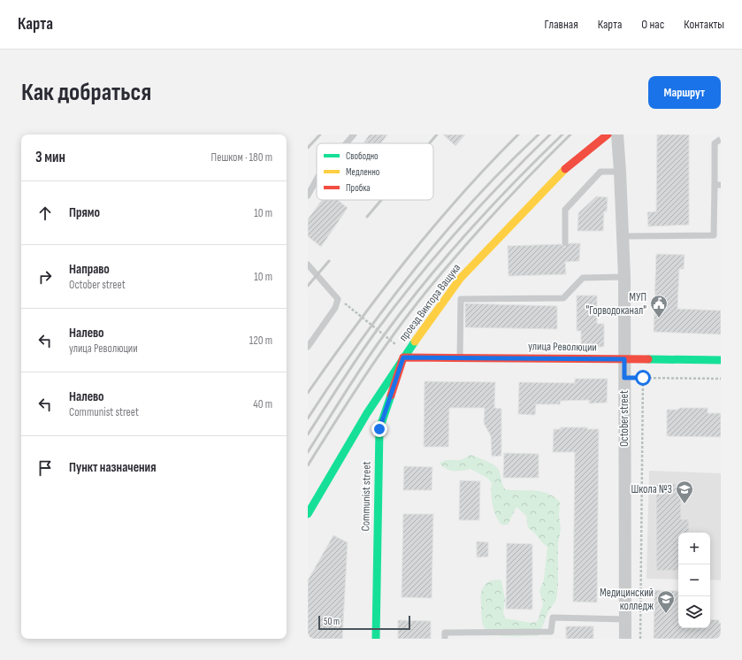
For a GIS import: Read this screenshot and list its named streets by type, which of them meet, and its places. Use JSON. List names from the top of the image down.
{
  "streets": {
    "street": [
      "проезд Виктора Ващука",
      "улица Революции",
      "October street",
      "Communist street"
    ]
  },
  "crossings": [
    ["проезд Виктора Ващука", "улица Революции"],
    ["проезд Виктора Ващука", "Communist street"],
    ["улица Революции", "October street"],
    ["улица Революции", "Communist street"]
  ],
  "places": {
    "public building": ["МУП \"Горводоканал\""],
    "school or university": ["Школа №3", "Медицинский колледж"]
  },
  "legend": ["Свободно", "Медленно", "Пробка"],
  "scale_bar": "50 m",
  "page": {
    "header": "Карта",
    "nav": [
      "Главная",
      "Карта",
      "О нас",
      "Контакты"
    ],
    "buttons": "Маршрут",
    "title": "Как добраться",
    "heading": ["3 мин", "Пешком · 180 m"],
    "list": [
      ["Прямо", "10 m"],
      ["Направо", "October street", "10 m"],
      ["Налево", "улица Революции", "120 m"],
      ["Налево", "Communist street", "40 m"],
      "Пункт назначения"
    ],
    "map_buttons": ["+", "−"],
    "scale": "50 m"
  }
}
